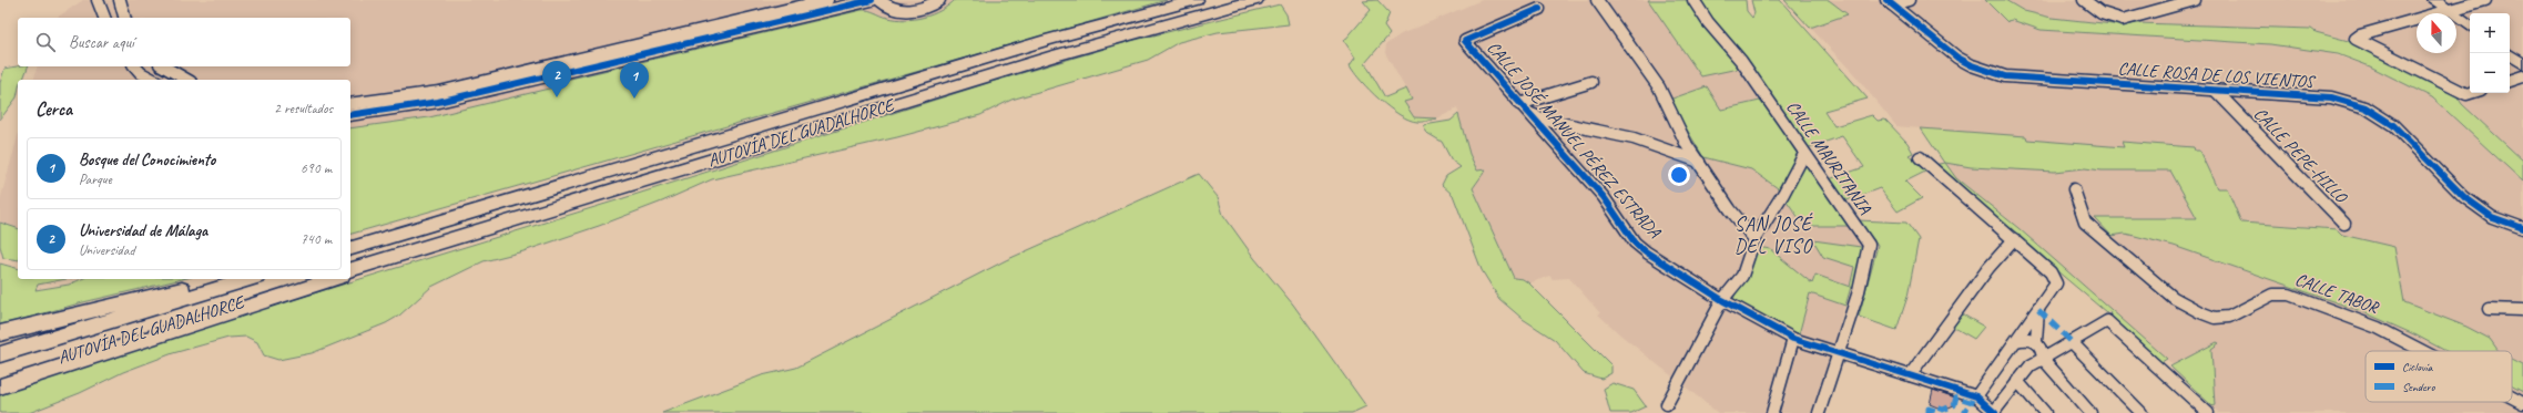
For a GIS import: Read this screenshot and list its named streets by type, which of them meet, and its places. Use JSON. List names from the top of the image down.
{
  "streets": {
    "highway": ["AUTOVÍA DEL GUADALHORCE"],
    "street": [
      "CALLE ROSA DE LOS VIENTOS",
      "CALLE JOSÉ MANUEL PÉREZ ESTRADA",
      "CALLE PEPE-HILLO",
      "CALLE MAURITANIA",
      "CALLE TABOR"
    ]
  },
  "crossings": [
    ["CALLE ROSA DE LOS VIENTOS", "CALLE PEPE-HILLO"],
    ["CALLE JOSÉ MANUEL PÉREZ ESTRADA", "CALLE MAURITANIA"]
  ],
  "districts": ["SAN JOSÉ DEL VISO"],
  "legend": ["Ciclovía", "Sendero"],
  "north": "top",
  "page": {
    "map_buttons": ["+", "−"],
    "search": "Buscar aquí",
    "pins": ["2", "1"],
    "heading": ["Cerca", "2 resultados"],
    "list": [
      {
        "mark": "1",
        "name": "Bosque del Conocimiento",
        "note": "Parque",
        "value": "690 m"
      },
      {
        "mark": "2",
        "name": "Universidad de Málaga",
        "note": "Universidad",
        "value": "740 m"
      }
    ]
  }
}
